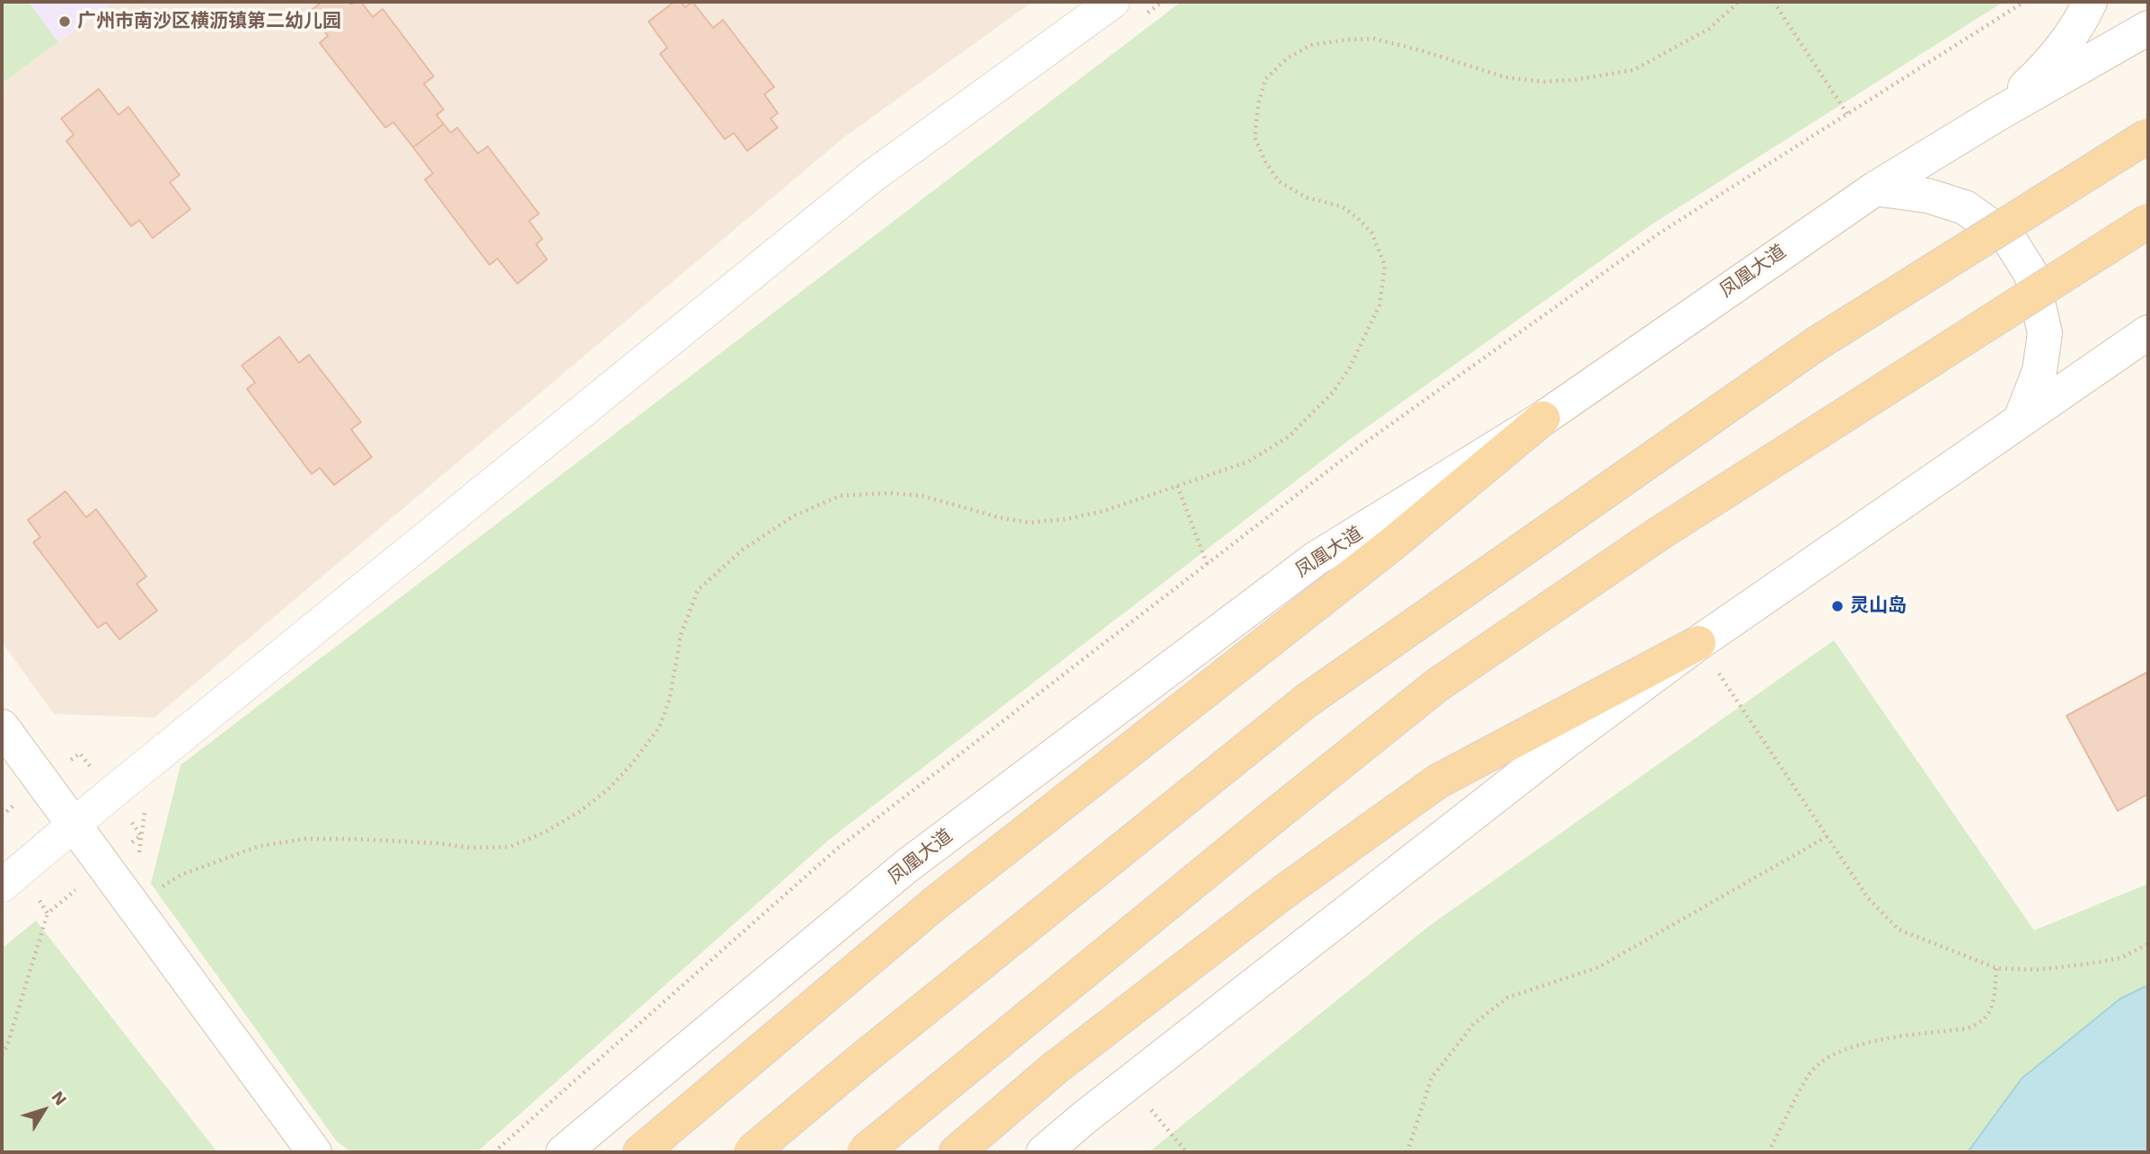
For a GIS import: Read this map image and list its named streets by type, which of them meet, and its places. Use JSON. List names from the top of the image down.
{
  "streets": {
    "main road": ["凤凰大道"]
  },
  "places": ["广州市南沙区横沥镇第二幼儿园", "灵山岛"],
  "north": "top right"
}
